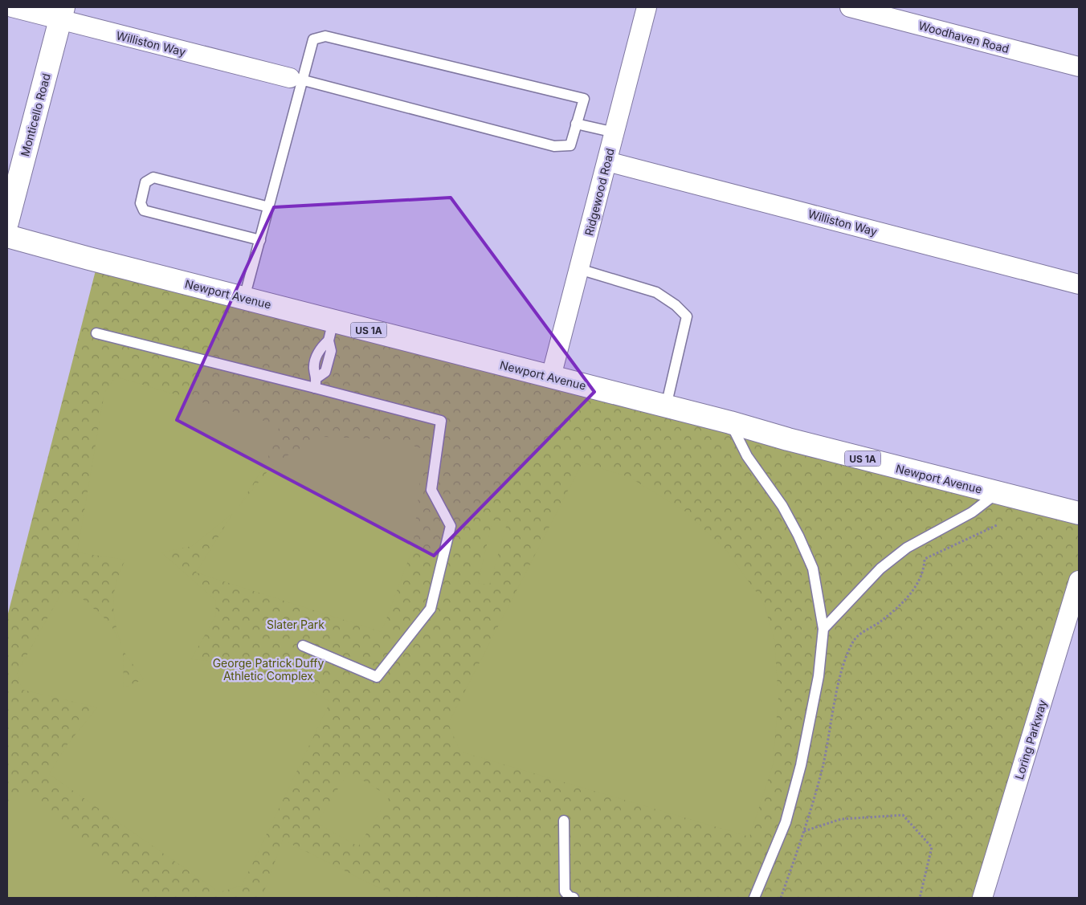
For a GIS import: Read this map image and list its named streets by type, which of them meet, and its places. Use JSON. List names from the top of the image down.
{
  "streets": {
    "main road": ["Monticello Road", "Newport Avenue", "US 1A"],
    "street": [
      "Woodhaven Road",
      "Williston Way",
      "Ridgewood Road",
      "Loring Parkway"
    ]
  },
  "crossings": [
    ["Williston Way", "Monticello Road"],
    ["Williston Way", "Ridgewood Road"],
    ["Ridgewood Road", "Newport Avenue"]
  ],
  "parks": ["Slater Park", "George Patrick Duffy Athletic Complex"]
}
